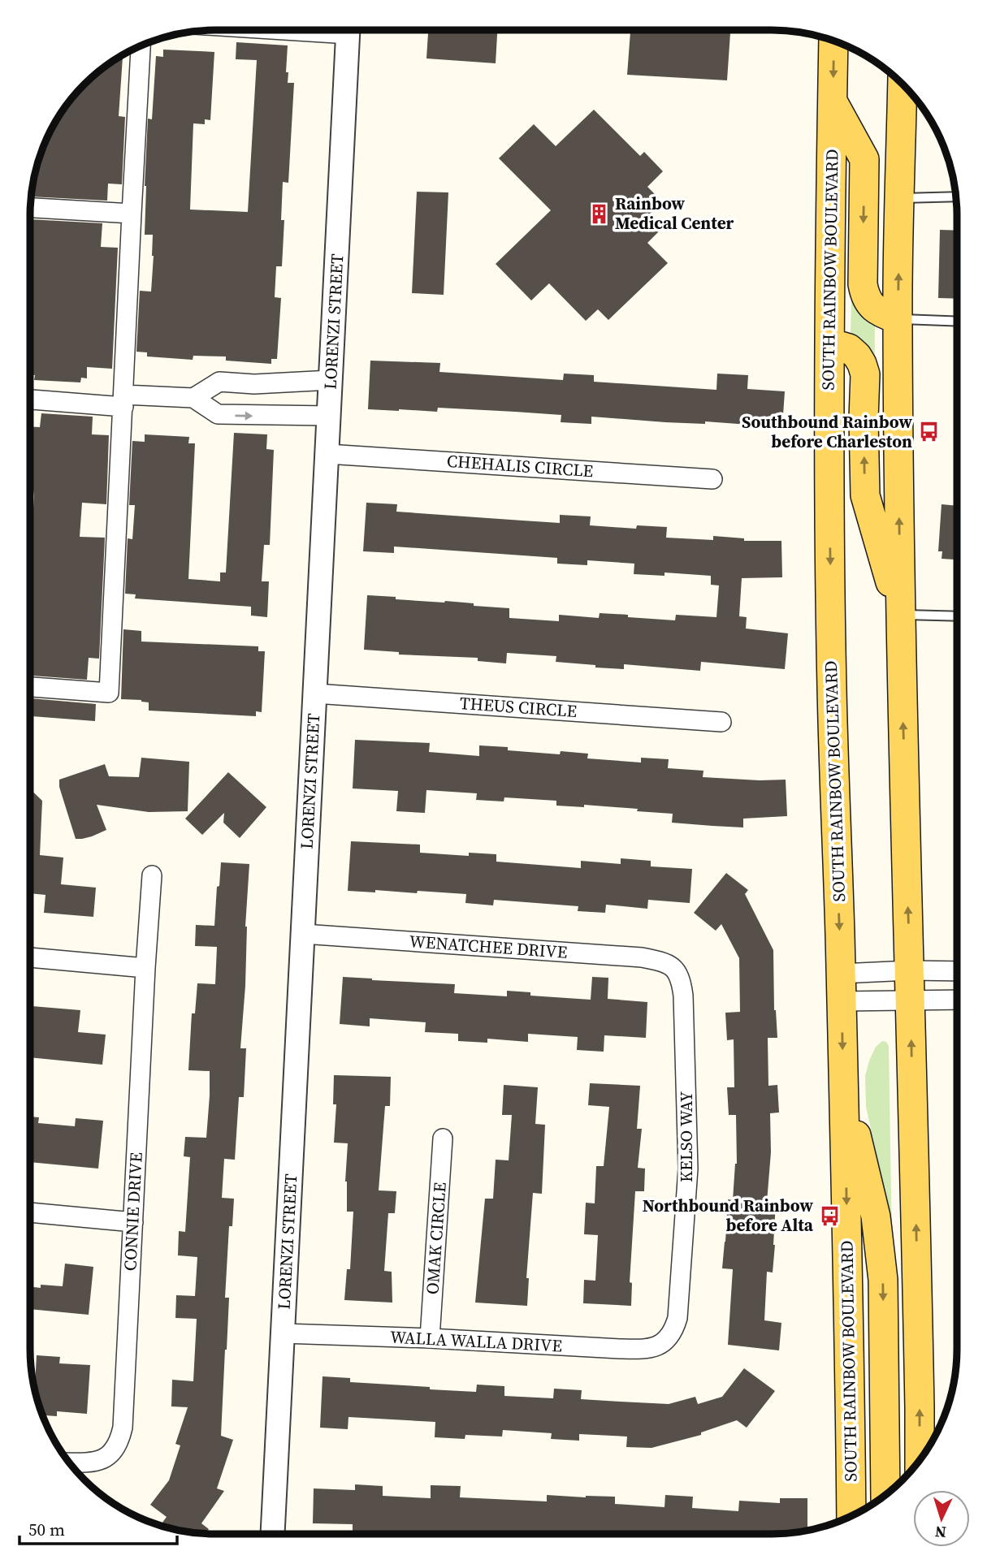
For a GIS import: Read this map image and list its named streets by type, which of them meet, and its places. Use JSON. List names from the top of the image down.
{
  "streets": {
    "main road": ["SOUTH RAINBOW BOULEVARD"],
    "street": [
      "LORENZI STREET",
      "CHEHALIS CIRCLE",
      "THEUS CIRCLE",
      "WENATCHEE DRIVE",
      "KELSO WAY",
      "CONNIE DRIVE",
      "OMAK CIRCLE",
      "WALLA WALLA DRIVE"
    ]
  },
  "crossings": [
    ["LORENZI STREET", "CHEHALIS CIRCLE"],
    ["LORENZI STREET", "THEUS CIRCLE"],
    ["LORENZI STREET", "WENATCHEE DRIVE"],
    ["LORENZI STREET", "WALLA WALLA DRIVE"],
    ["WENATCHEE DRIVE", "KELSO WAY"],
    ["KELSO WAY", "WALLA WALLA DRIVE"],
    ["OMAK CIRCLE", "WALLA WALLA DRIVE"]
  ],
  "places": {
    "building": ["Rainbow Medical Center"],
    "bus stop": ["Southbound Rainbow before Charleston", "Northbound Rainbow before Alta"]
  },
  "scale_bar": "50 m",
  "north": "bottom"
}
